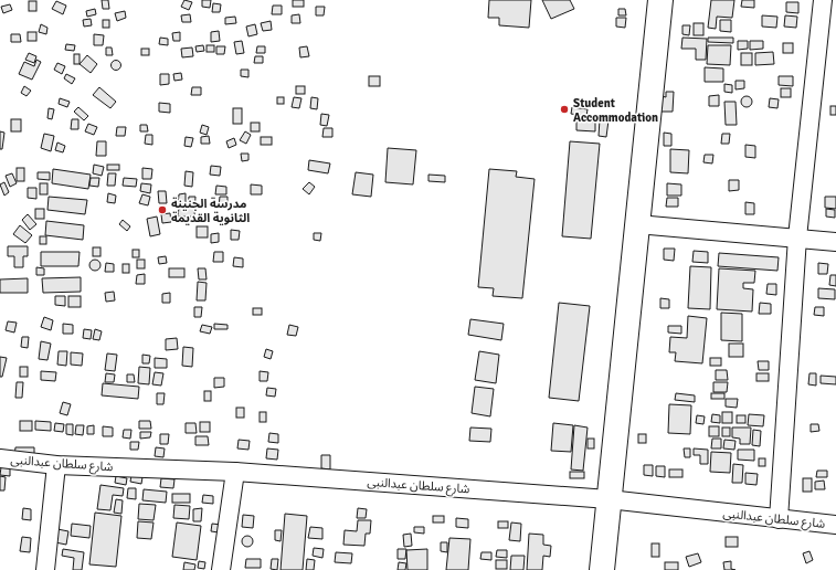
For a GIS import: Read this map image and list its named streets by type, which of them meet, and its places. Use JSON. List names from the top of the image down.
{
  "streets": {
    "street": ["شارع سلطان عبدالنبى"]
  },
  "places": ["Student Accommodation", "مدرسة الجنينة الثانوية القديمة"]
}
